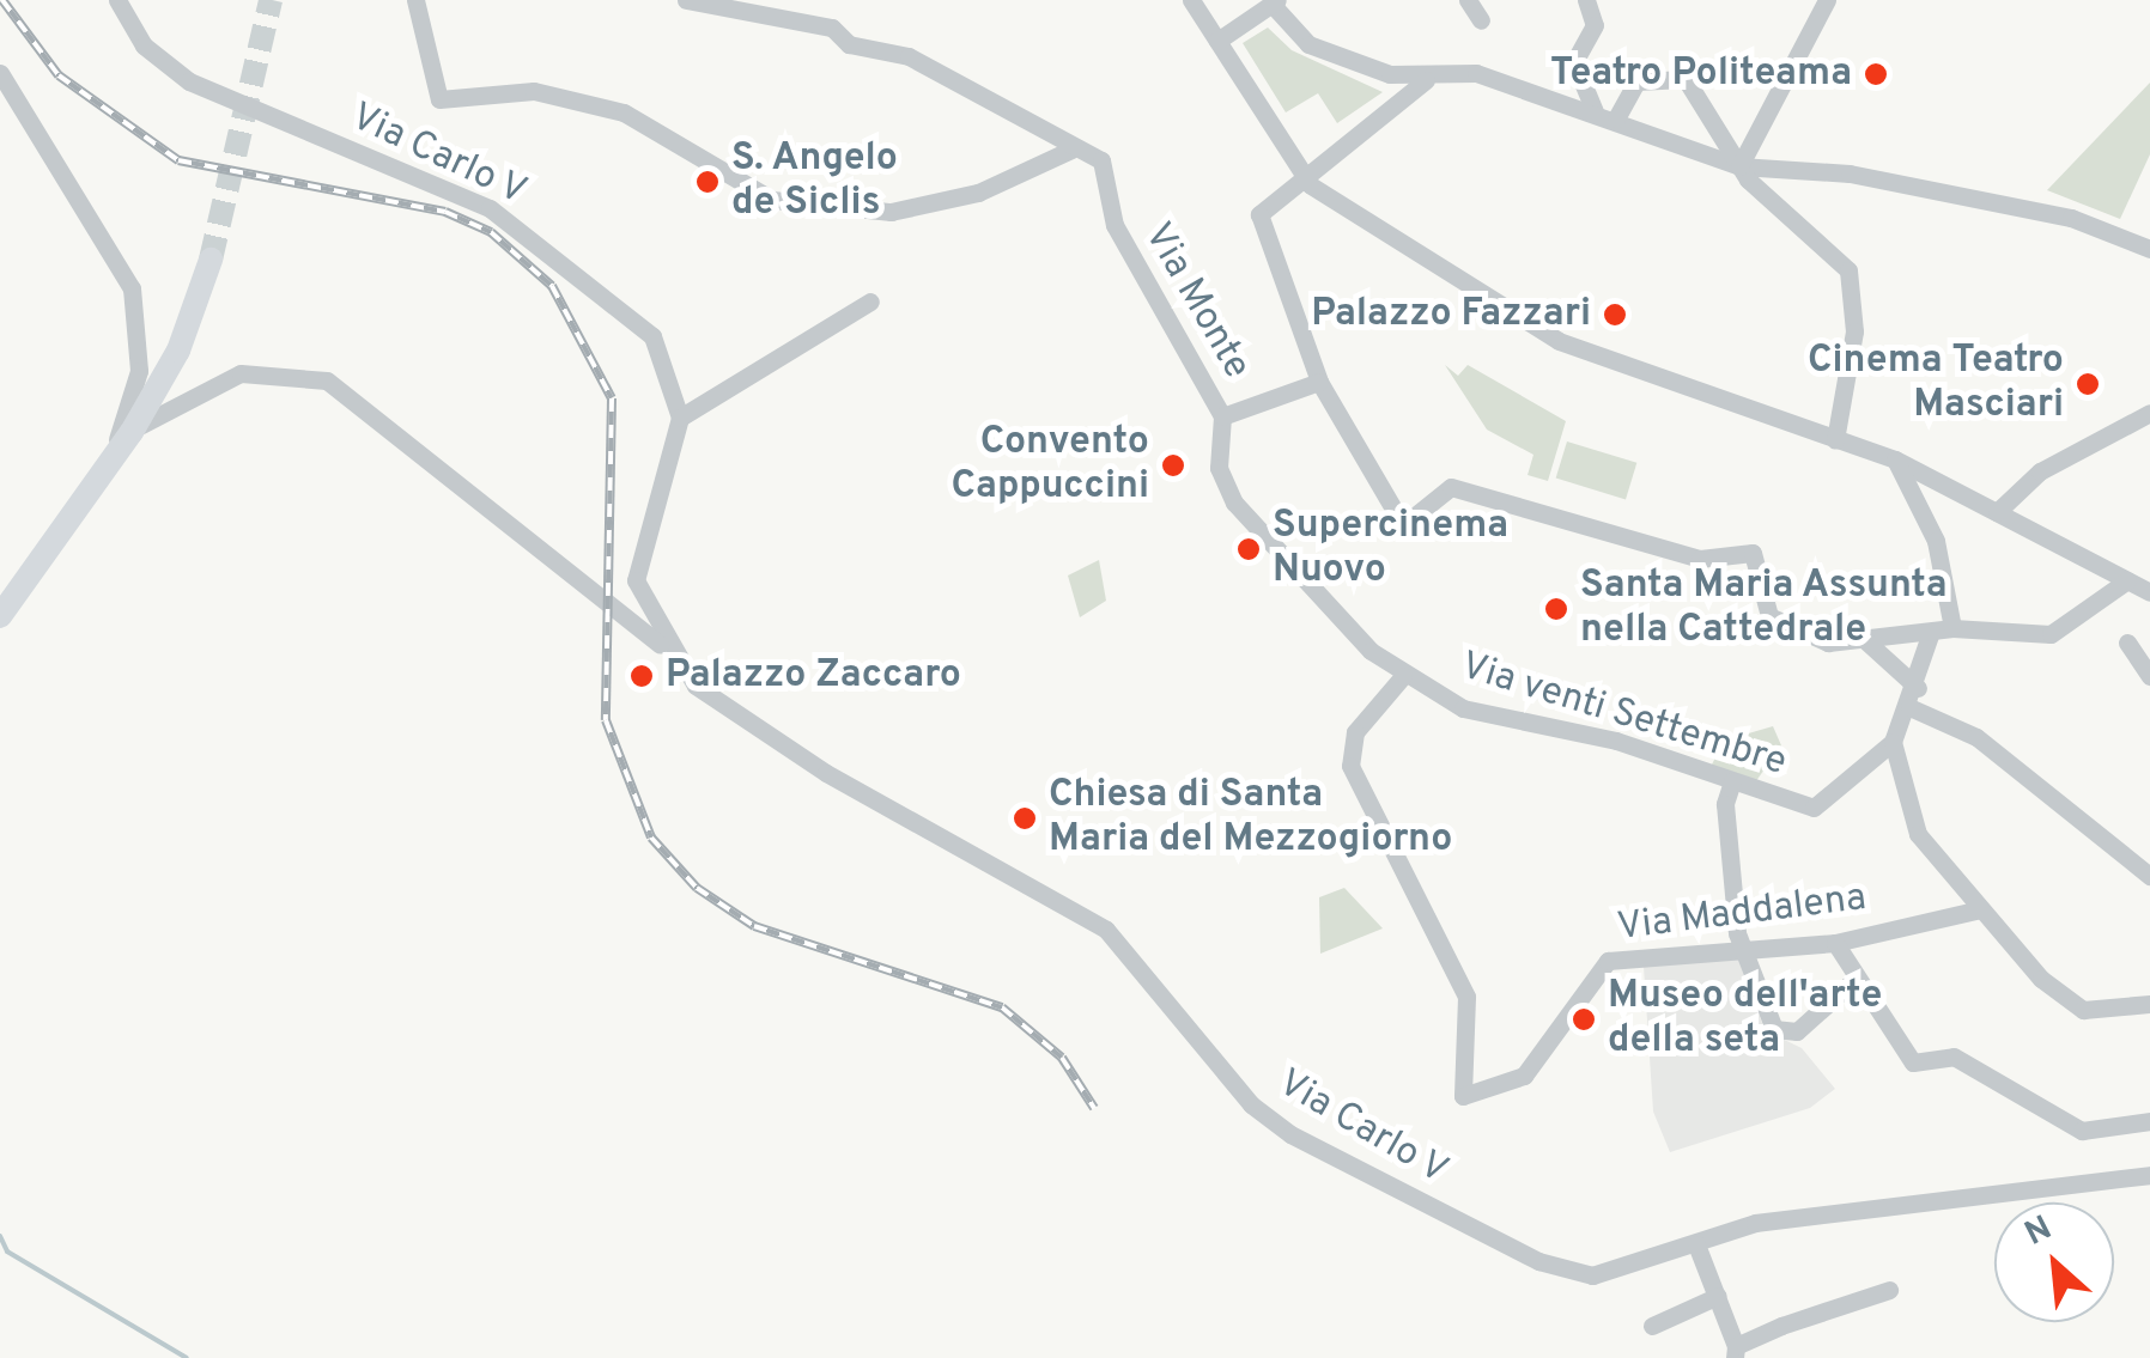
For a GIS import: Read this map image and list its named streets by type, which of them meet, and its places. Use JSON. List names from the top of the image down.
{
  "streets": {
    "street": [
      "Via Carlo V",
      "Via Monte",
      "Via venti Settembre",
      "Via Maddalena"
    ]
  },
  "crossings": [
    ["Via Monte", "Via venti Settembre"],
    ["Via venti Settembre", "Via Maddalena"]
  ],
  "places": [
    "Teatro Politeama",
    "S. Angelo de Siclis",
    "Palazzo Fazzari",
    "Cinema Teatro Masciari",
    "Convento Cappuccini",
    "Supercinema Nuovo",
    "Santa Maria Assunta nella Cattedrale",
    "Palazzo Zaccaro",
    "Chiesa di Santa Maria del Mezzogiorno",
    "Museo dell'arte della seta"
  ],
  "north": "top left"
}
